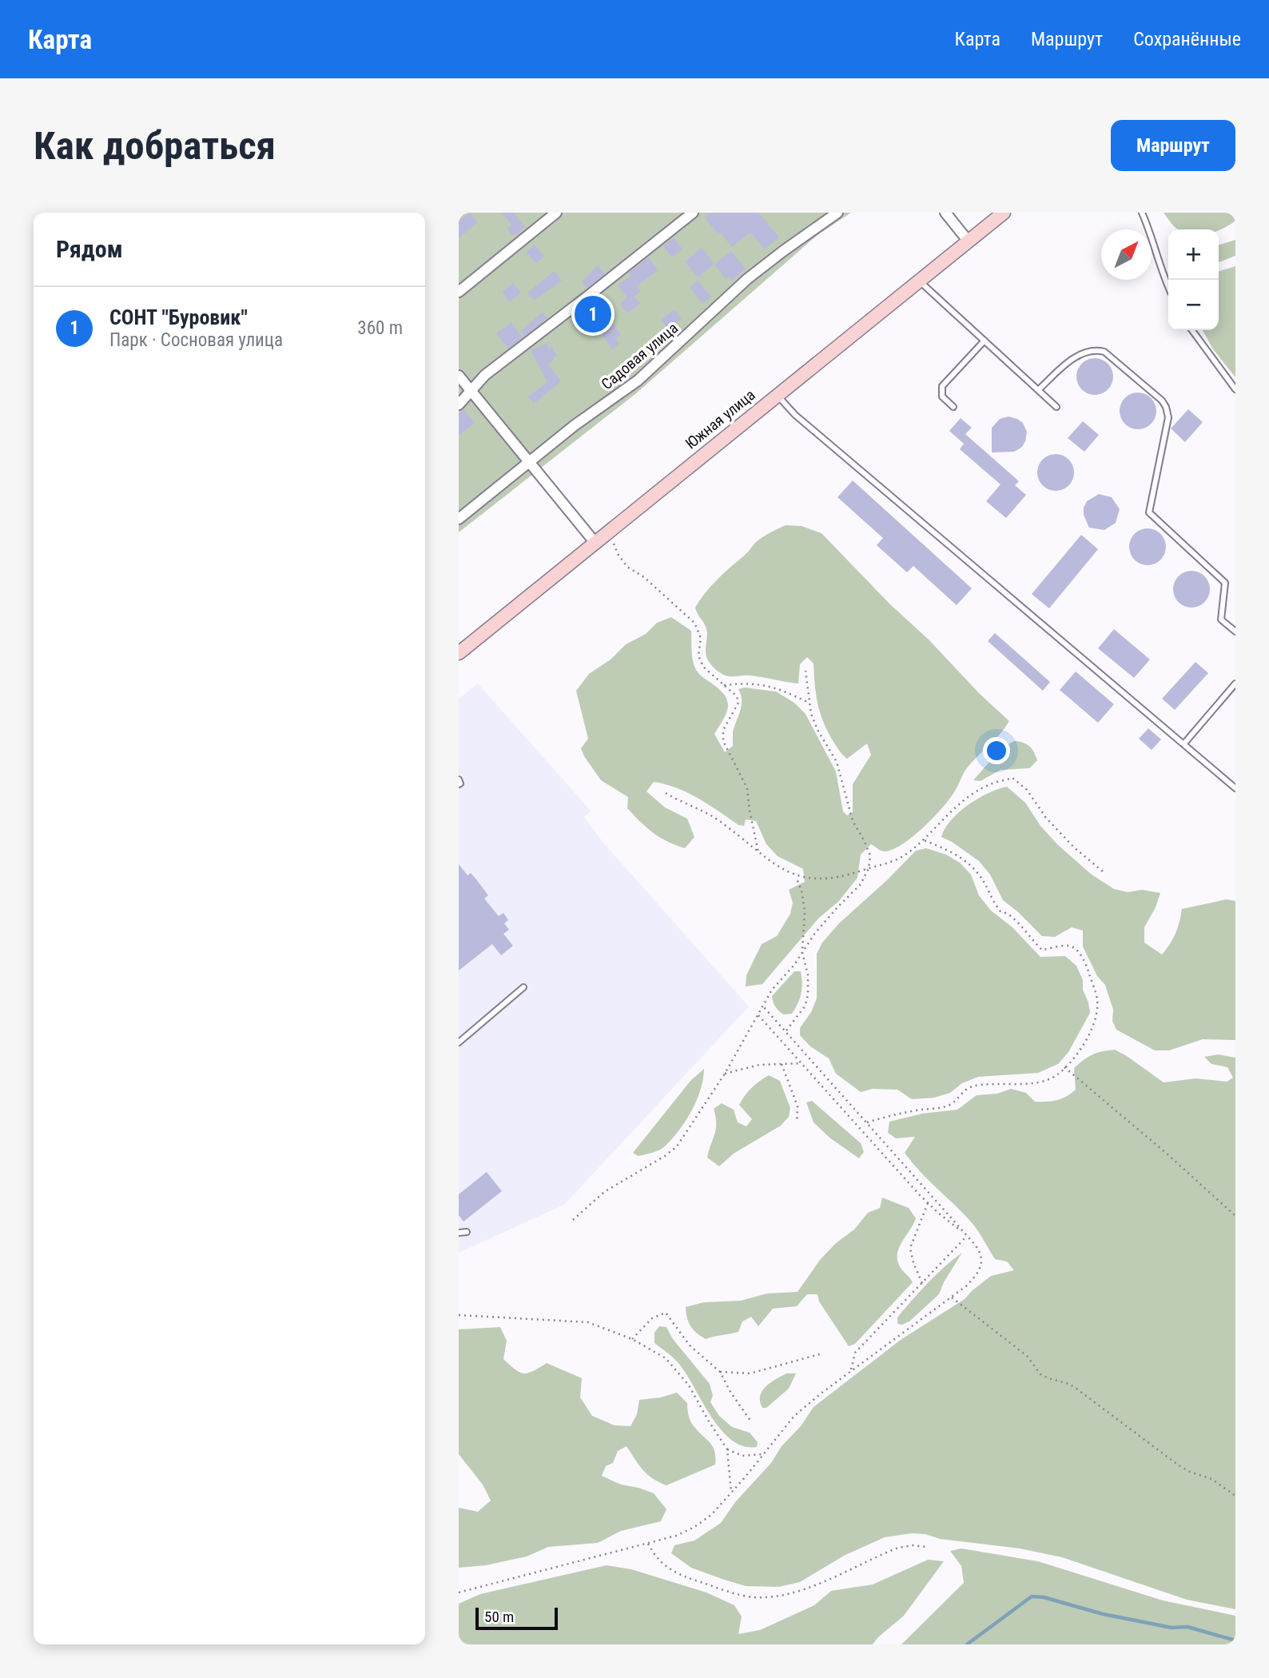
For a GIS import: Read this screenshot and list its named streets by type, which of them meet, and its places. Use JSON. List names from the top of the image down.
{
  "streets": {
    "street": ["Садовая улица", "Южная улица"]
  },
  "scale_bar": "50 m",
  "north": "top right",
  "page": {
    "header": "Карта",
    "nav": ["Карта", "Маршрут", "Сохранённые"],
    "buttons": "Маршрут",
    "title": "Как добраться",
    "heading": "Рядом",
    "map_buttons": ["+", "−"],
    "list": [
      {
        "mark": "1",
        "name": "СОНТ \"Буровик\"",
        "note": "Парк · Сосновая улица",
        "value": "360 m"
      }
    ],
    "pins": "1",
    "scale": "50 m"
  }
}
